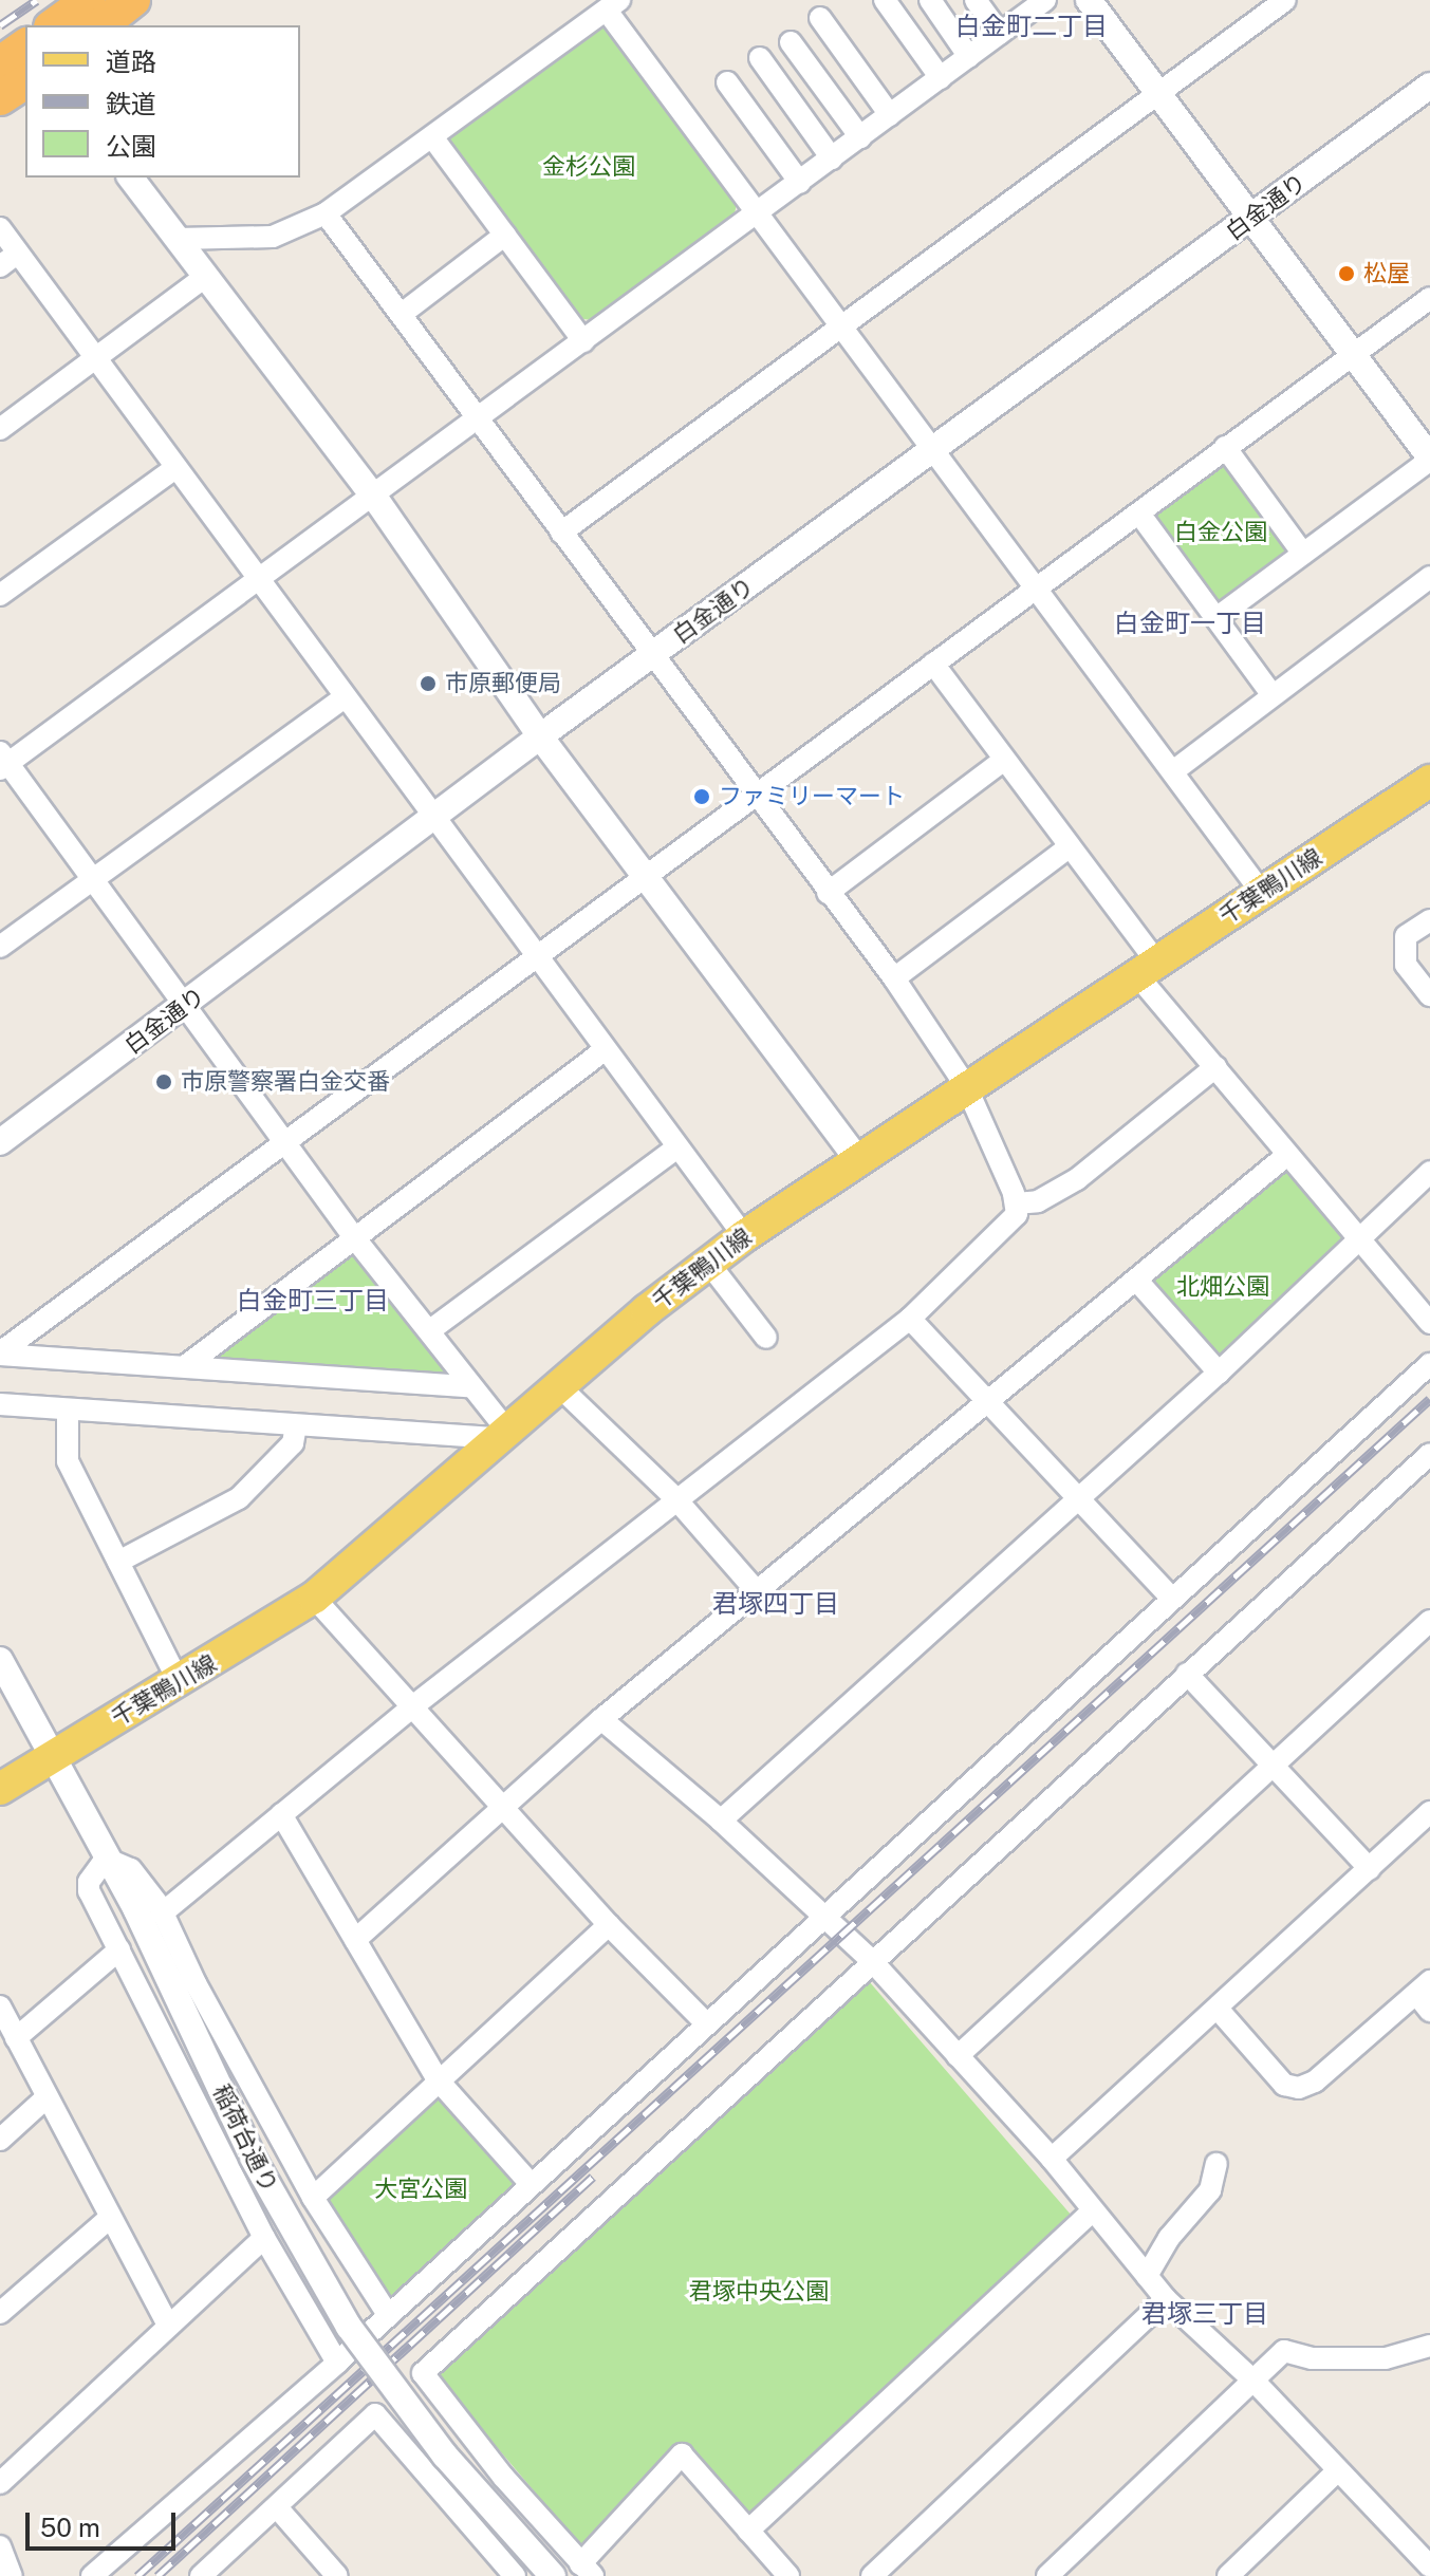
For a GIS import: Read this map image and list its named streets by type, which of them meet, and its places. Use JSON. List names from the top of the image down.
{
  "streets": {
    "main road": ["千葉鴨川線"],
    "street": ["白金通り", "稲荷台通り"]
  },
  "crossings": [
    ["千葉鴨川線", "稲荷台通り"]
  ],
  "districts": [
    "白金町二丁目",
    "白金町一丁目",
    "白金町三丁目",
    "君塚四丁目",
    "君塚三丁目"
  ],
  "parks": [
    "金杉公園",
    "白金公園",
    "北畑公園",
    "大宮公園",
    "君塚中央公園"
  ],
  "places": [
    "松屋",
    "市原郵便局",
    "ファミリーマート",
    "市原警察署白金交番"
  ],
  "legend": ["道路", "鉄道", "公園"],
  "scale_bar": "50 m"
}
